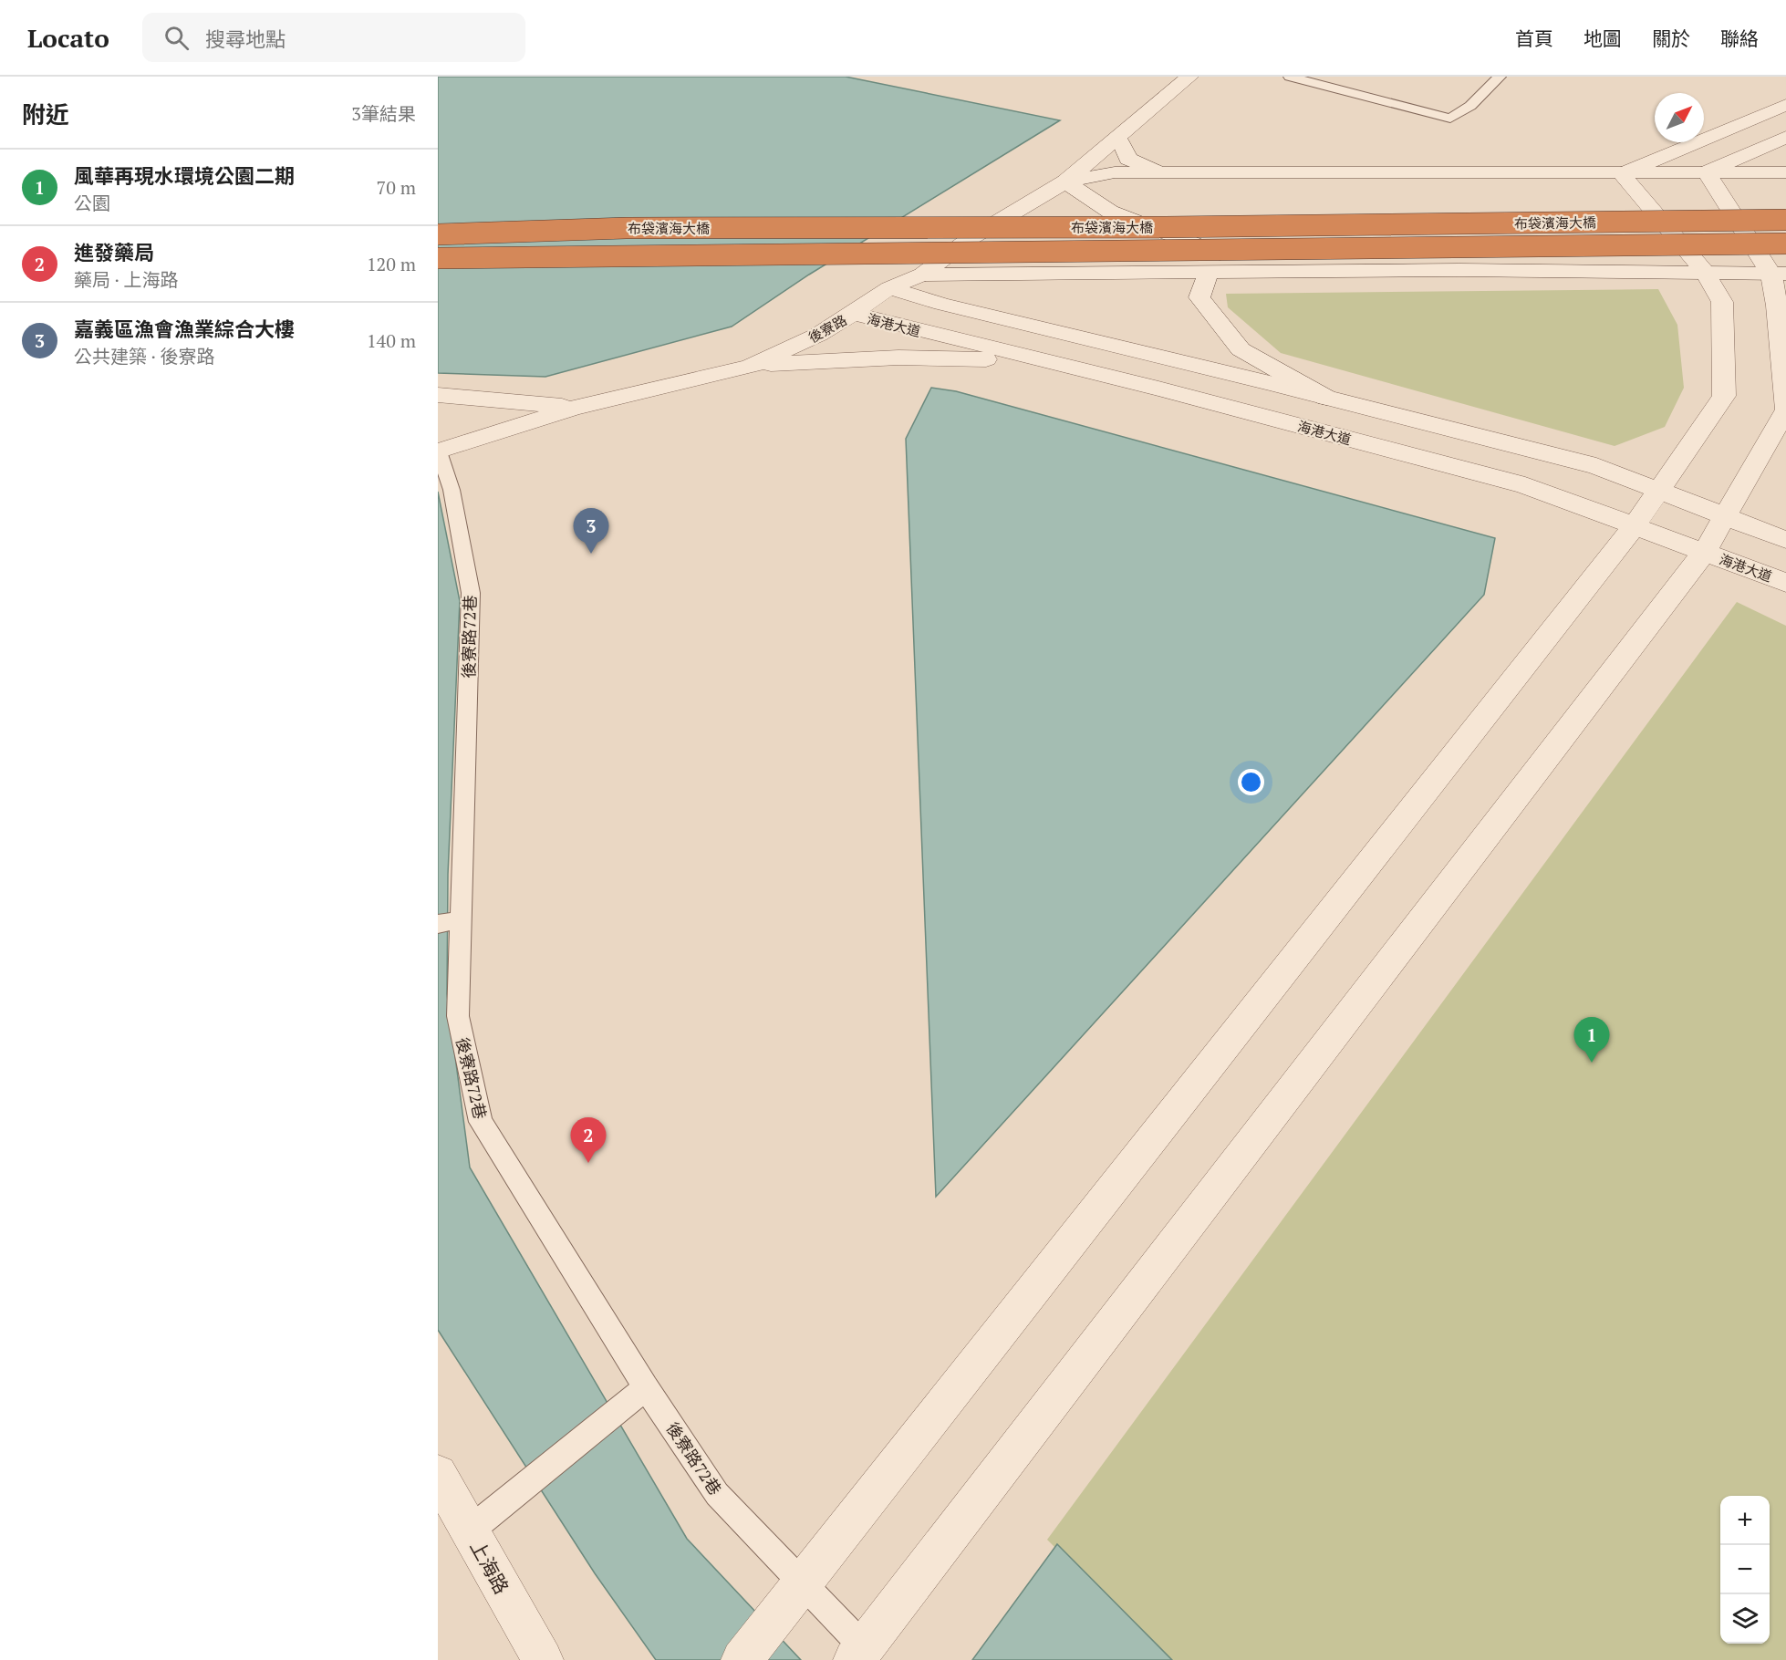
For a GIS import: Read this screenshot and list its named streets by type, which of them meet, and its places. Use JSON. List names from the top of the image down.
{
  "streets": {
    "highway": ["布袋濱海大橋"],
    "street": ["海港大道", "後寮路", "上海路"],
    "lane": ["後寮路72巷"]
  },
  "crossings": [
    ["海港大道", "後寮路"],
    ["後寮路", "後寮路72巷"]
  ],
  "north": "top right",
  "page": {
    "header": "Locato",
    "search": "搜尋地點",
    "nav": [
      "首頁",
      "地圖",
      "關於",
      "聯絡"
    ],
    "heading": ["附近", "3筆結果"],
    "list": [
      {
        "mark": "1",
        "name": "風華再現水環境公園二期",
        "note": "公園",
        "value": "70 m"
      },
      {
        "mark": "2",
        "name": "進發藥局",
        "note": "藥局 · 上海路",
        "value": "120 m"
      },
      {
        "mark": "3",
        "name": "嘉義區漁會漁業綜合大樓",
        "note": "公共建築 · 後寮路",
        "value": "140 m"
      }
    ],
    "pins": ["3", "1", "2"],
    "map_buttons": ["+", "−"]
  }
}
